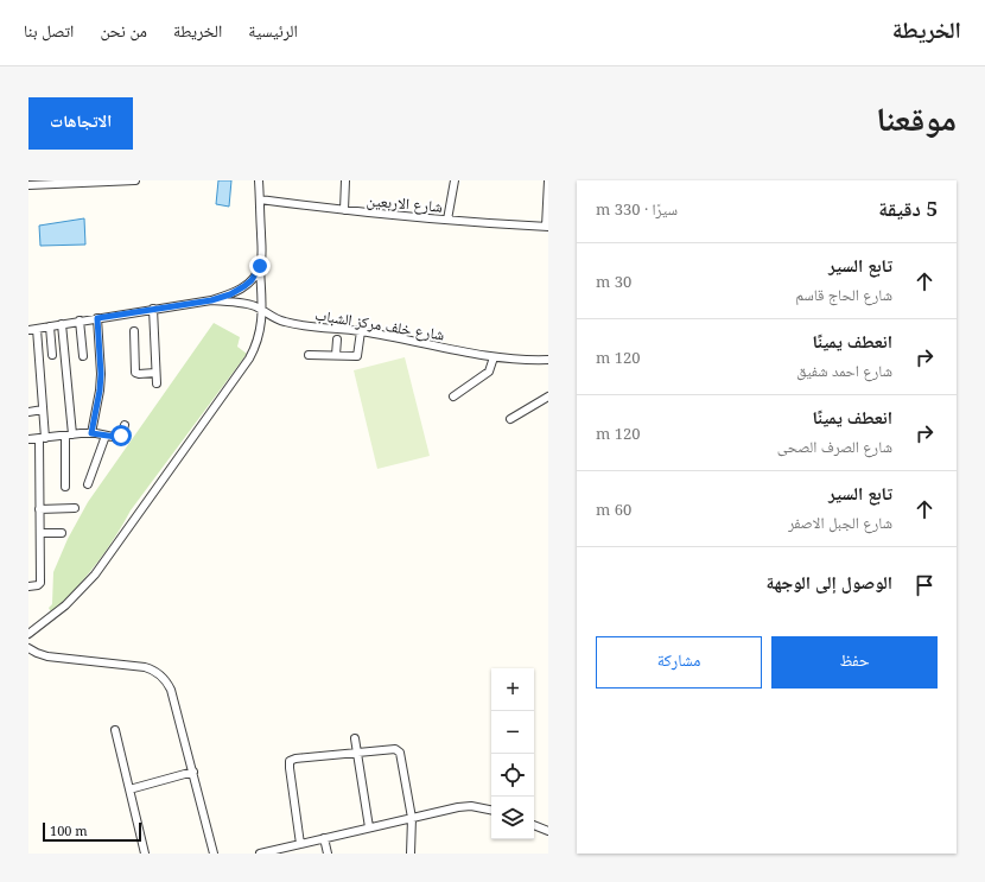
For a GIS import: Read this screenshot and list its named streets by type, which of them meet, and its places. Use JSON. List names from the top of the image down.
{
  "streets": {
    "street": ["شارع الاربعين", "شارع خلف مركز الشباب"]
  },
  "scale_bar": "100 m",
  "page": {
    "header": "الخريطة",
    "nav": [
      "الرئيسية",
      "الخريطة",
      "من نحن",
      "اتصل بنا"
    ],
    "title": "موقعنا",
    "buttons": [
      "الاتجاهات",
      ["حفظ", "مشاركة"]
    ],
    "heading": ["5 دقيقة", "سيرًا · 330 m"],
    "list": [
      ["تابع السير", "شارع الحاج قاسم", "30 m"],
      ["انعطف يمينًا", "شارع احمد شفيق", "120 m"],
      ["انعطف يمينًا", "شارع الصرف الصحى", "120 m"],
      ["تابع السير", "شارع الجبل الاصفر", "60 m"],
      "الوصول إلى الوجهة"
    ],
    "map_buttons": ["+", "−"],
    "scale": "100 m"
  }
}
